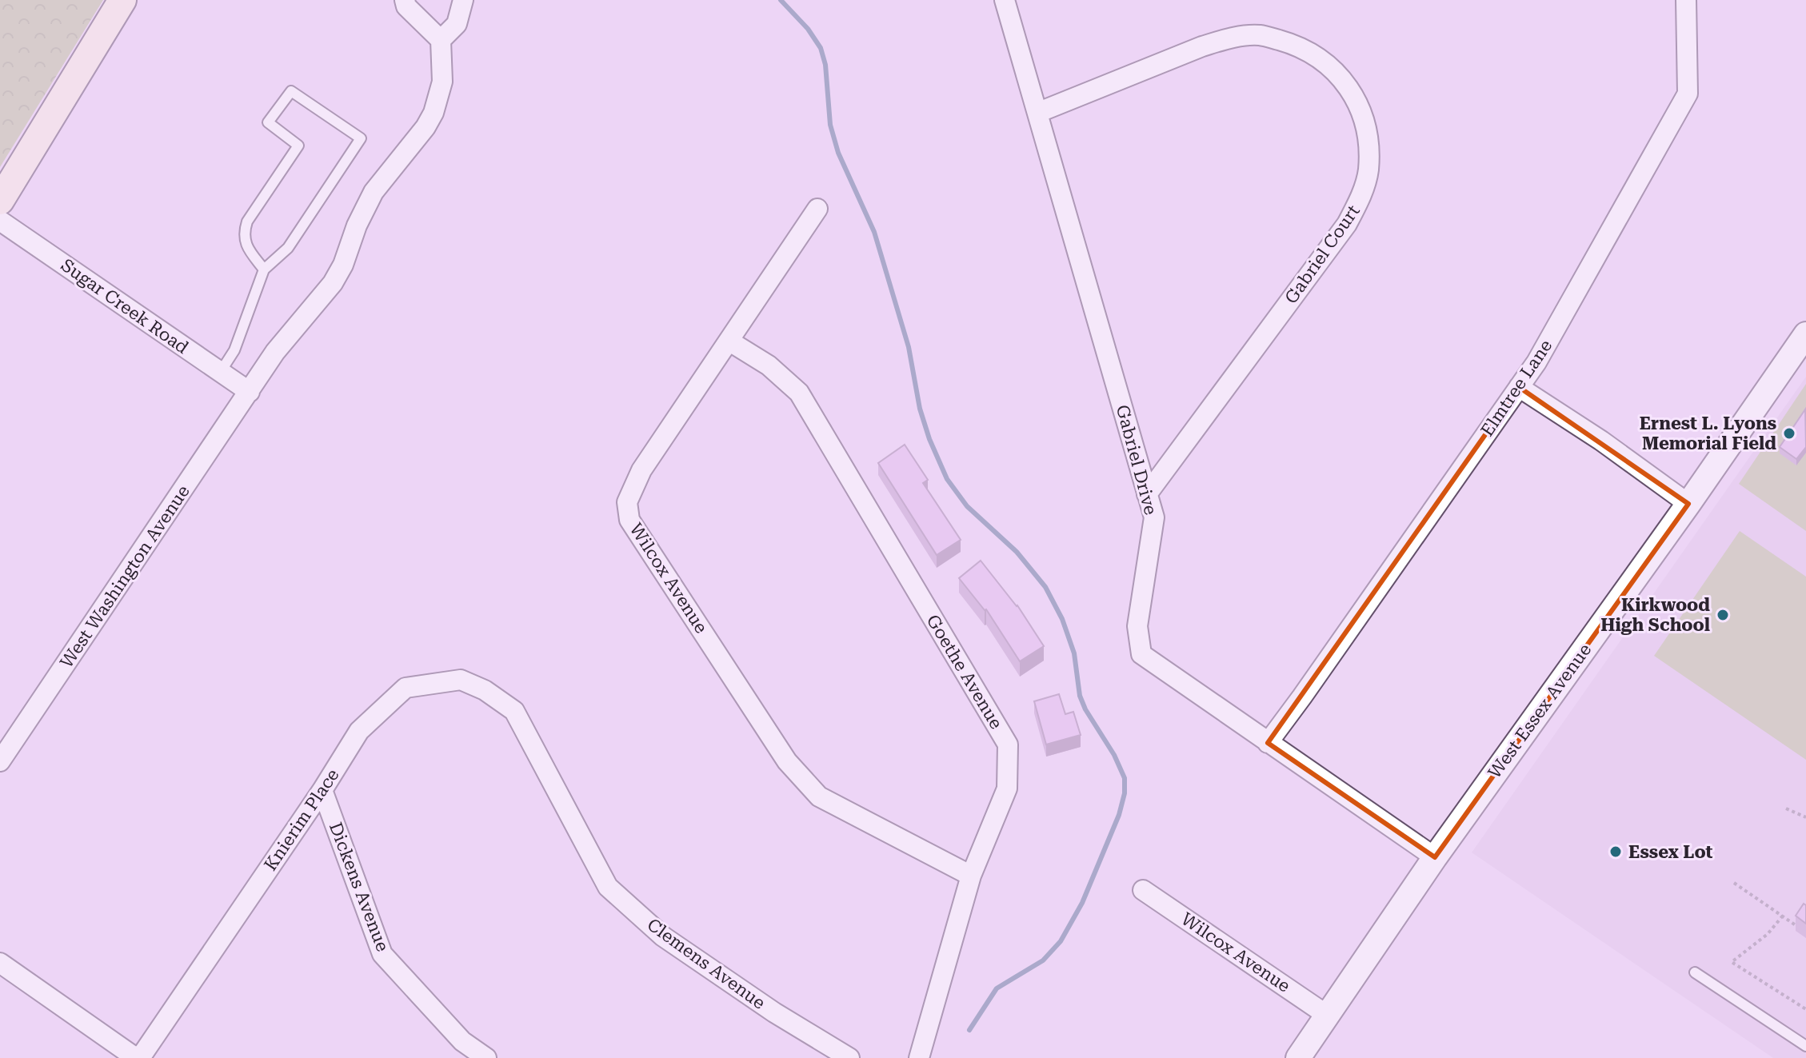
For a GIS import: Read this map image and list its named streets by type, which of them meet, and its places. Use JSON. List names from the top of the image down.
{
  "streets": {
    "street": [
      "Gabriel Court",
      "Sugar Creek Road",
      "Elmtree Lane",
      "Gabriel Drive",
      "West Washington Avenue",
      "Wilcox Avenue",
      "Goethe Avenue",
      "West Essex Avenue",
      "Knierim Place",
      "Dickens Avenue",
      "Clemens Avenue"
    ]
  },
  "crossings": [
    ["Gabriel Court", "Gabriel Drive"],
    ["Sugar Creek Road", "West Washington Avenue"],
    ["Elmtree Lane", "Gabriel Drive"],
    ["Gabriel Drive", "West Essex Avenue"],
    ["Wilcox Avenue", "Goethe Avenue"],
    ["Wilcox Avenue", "West Essex Avenue"],
    ["Knierim Place", "Dickens Avenue"],
    ["Knierim Place", "Clemens Avenue"]
  ],
  "places": ["Ernest L. Lyons Memorial Field", "Kirkwood High School", "Essex Lot"]
}
